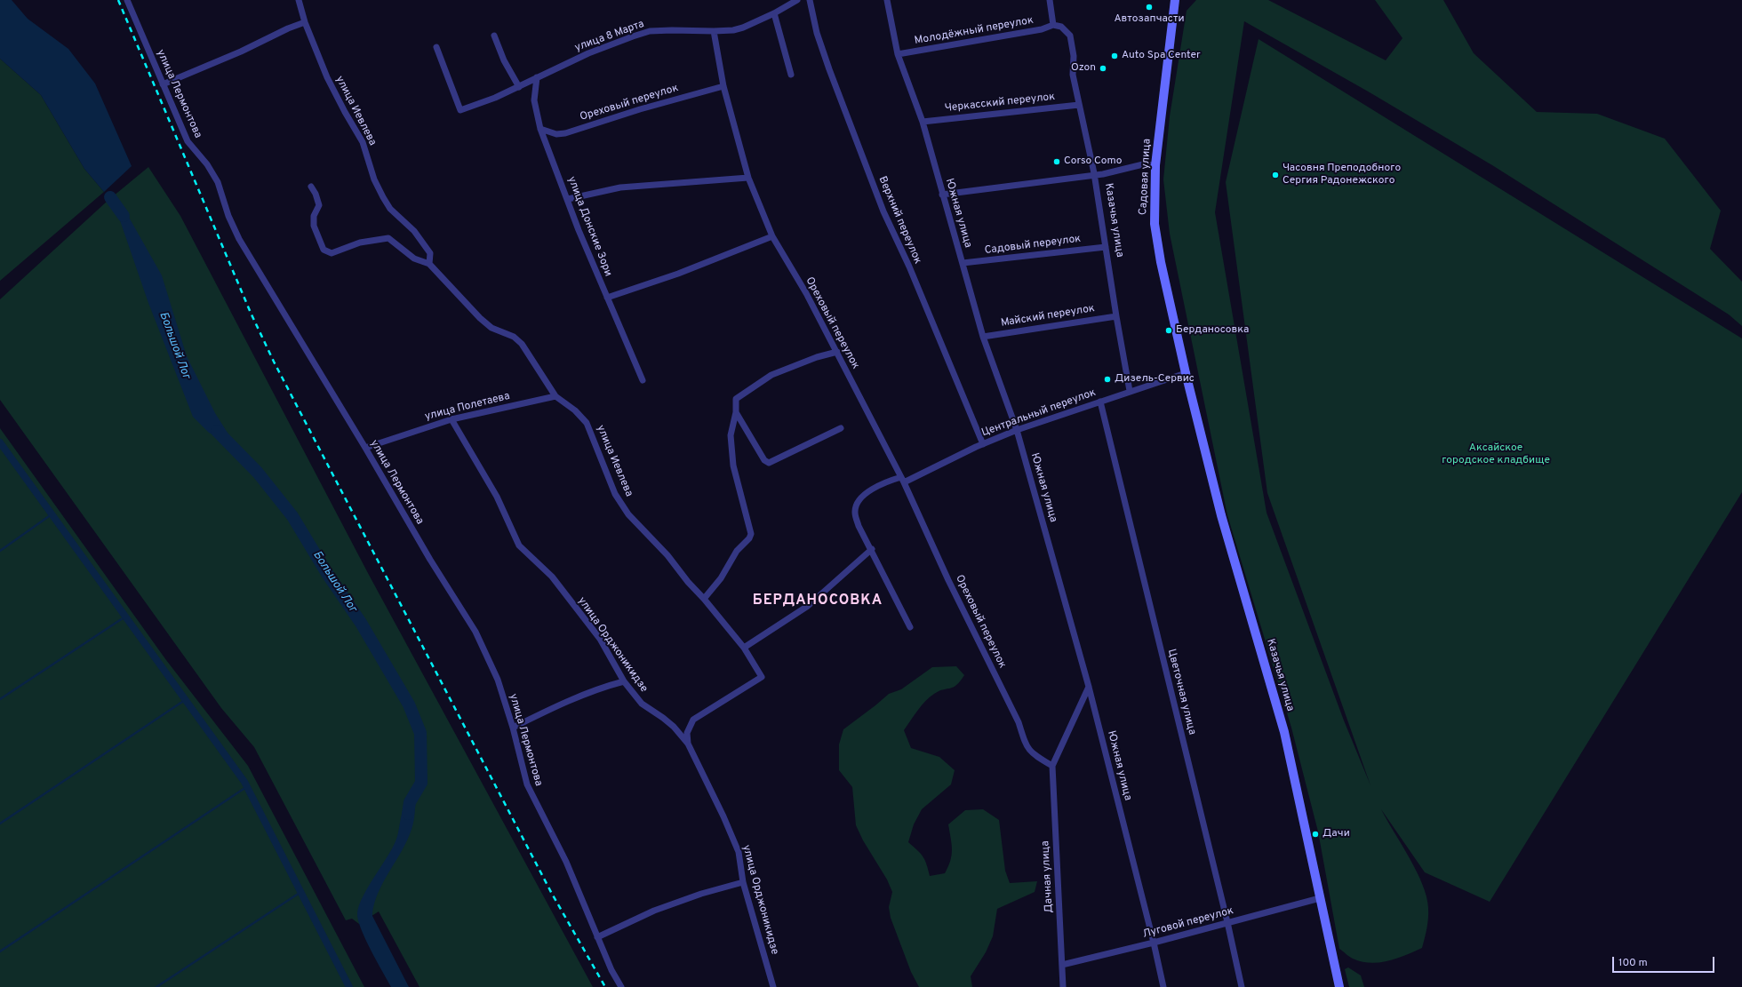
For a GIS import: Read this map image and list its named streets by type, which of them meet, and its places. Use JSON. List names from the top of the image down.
{
  "streets": {
    "main road": ["Садовая улица", "Казачья улица"],
    "street": [
      "Молодёжный переулок",
      "улица 8 Марта",
      "улица Лермонтова",
      "Ореховый переулок",
      "Черкасский переулок",
      "улица Иевлева",
      "Южная улица",
      "Верхний переулок",
      "улица Донские Зори",
      "Садовый переулок",
      "Майский переулок",
      "улица Полетаева",
      "Центральный переулок",
      "улица Орджоникидзе",
      "Цветочная улица",
      "Дачная улица",
      "Луговой переулок"
    ]
  },
  "crossings": [
    ["Молодёжный переулок", "Южная улица"],
    ["Молодёжный переулок", "Казачья улица"],
    ["улица 8 Марта", "Ореховый переулок"],
    ["улица 8 Марта", "улица Донские Зори"],
    ["улица Лермонтова", "улица Полетаева"],
    ["Ореховый переулок", "улица Донские Зори"],
    ["Ореховый переулок", "Центральный переулок"],
    ["Ореховый переулок", "Дачная улица"],
    ["Черкасский переулок", "Южная улица"],
    ["Черкасский переулок", "Казачья улица"],
    ["улица Иевлева", "улица Полетаева"],
    ["улица Иевлева", "улица Орджоникидзе"],
    ["Садовая улица", "Казачья улица"],
    ["Садовая улица", "Центральный переулок"],
    ["Южная улица", "Садовый переулок"],
    ["Южная улица", "Майский переулок"],
    ["Южная улица", "Центральный переулок"],
    ["Южная улица", "Луговой переулок"],
    ["Верхний переулок", "Центральный переулок"],
    ["Казачья улица", "Садовый переулок"],
    ["Казачья улица", "Майский переулок"],
    ["Казачья улица", "Центральный переулок"],
    ["Казачья улица", "Луговой переулок"],
    ["улица Полетаева", "улица Орджоникидзе"],
    ["Центральный переулок", "Цветочная улица"],
    ["Цветочная улица", "Луговой переулок"],
    ["Дачная улица", "Луговой переулок"]
  ],
  "districts": ["БЕРДАНОСОВКА"],
  "water": ["Большой Лог"],
  "parks": ["Аксайское городское кладбище"],
  "places": [
    "Автозапчасти",
    "Auto Spa Center",
    "Ozon",
    "Corso Como",
    "Часовня Преподобного Сергия Радонежского",
    "Берданосовка",
    "Дизель-Сервис",
    "Дачи"
  ],
  "scale_bar": "100 m"
}
